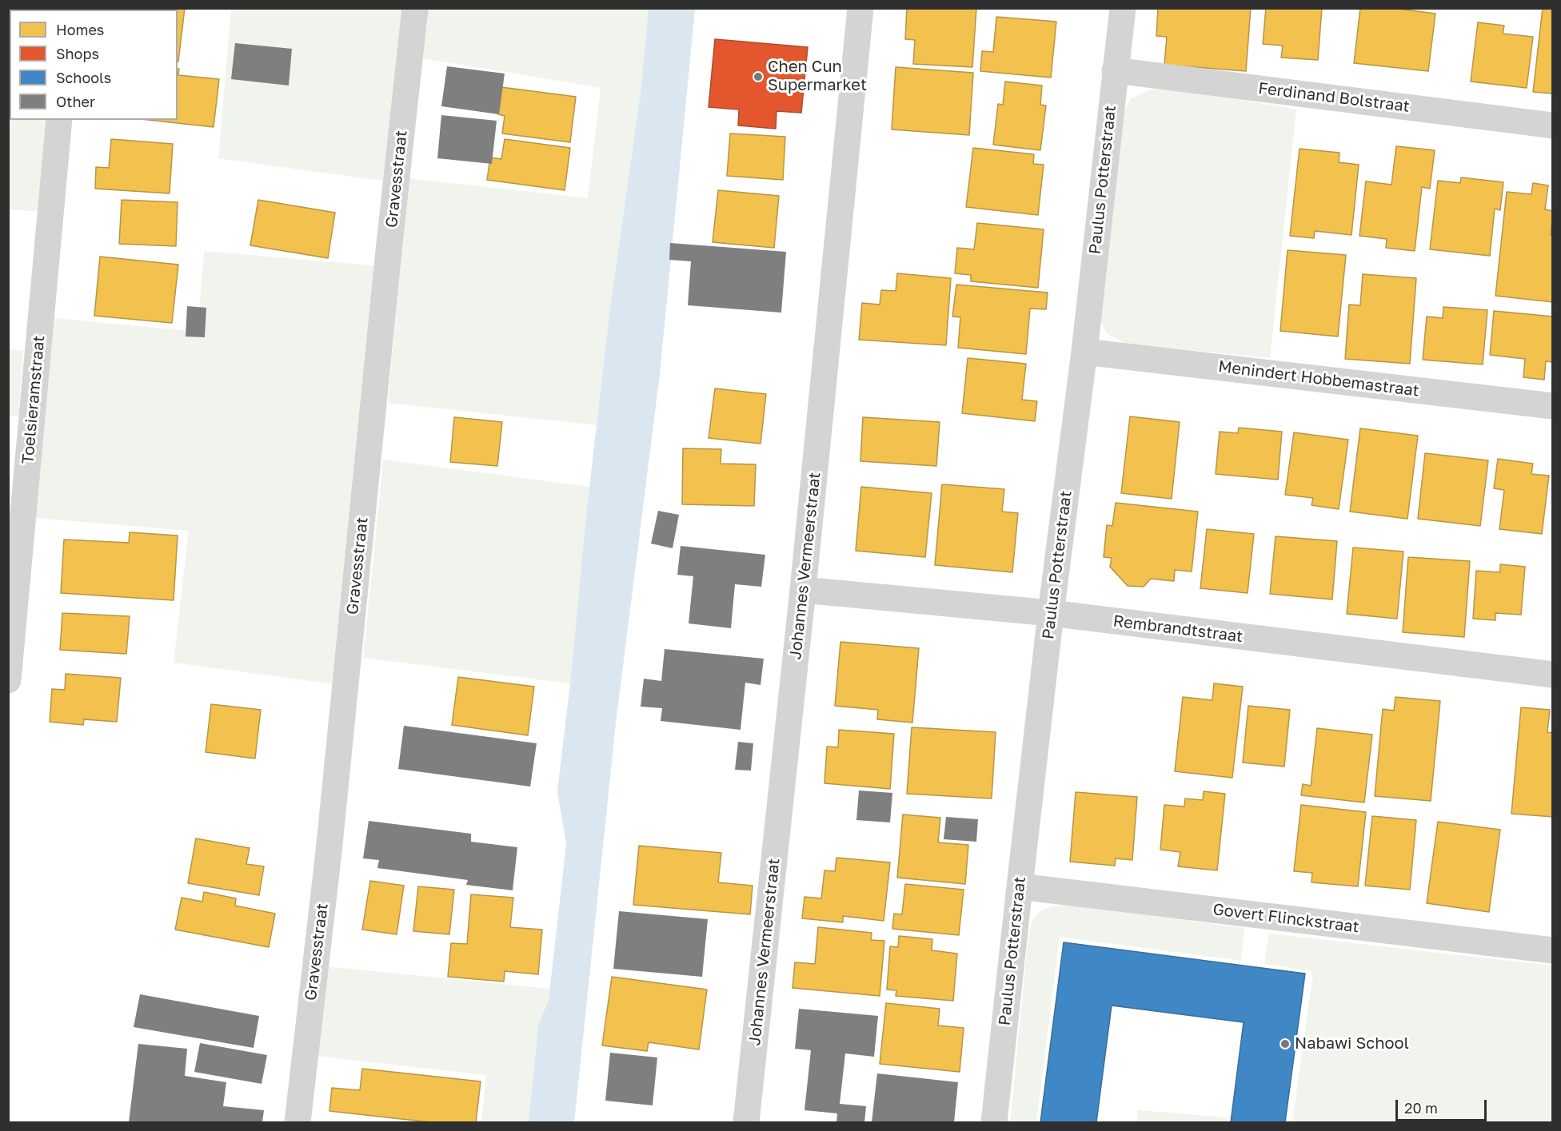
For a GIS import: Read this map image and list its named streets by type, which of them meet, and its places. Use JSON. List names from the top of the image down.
{
  "streets": {
    "street": [
      "Ferdinand Bolstraat",
      "Gravesstraat",
      "Paulus Potterstraat",
      "Menindert Hobbemastraat",
      "Toelsieramstraat",
      "Johannes Vermeerstraat",
      "Rembrandtstraat",
      "Govert Flinckstraat"
    ]
  },
  "crossings": [
    ["Ferdinand Bolstraat", "Paulus Potterstraat"],
    ["Paulus Potterstraat", "Menindert Hobbemastraat"],
    ["Paulus Potterstraat", "Rembrandtstraat"],
    ["Paulus Potterstraat", "Govert Flinckstraat"],
    ["Johannes Vermeerstraat", "Rembrandtstraat"]
  ],
  "places": ["Chen Cun Supermarket", "Nabawi School"],
  "legend": [
    "Homes",
    "Shops",
    "Schools",
    "Other"
  ],
  "scale_bar": "20 m"
}
